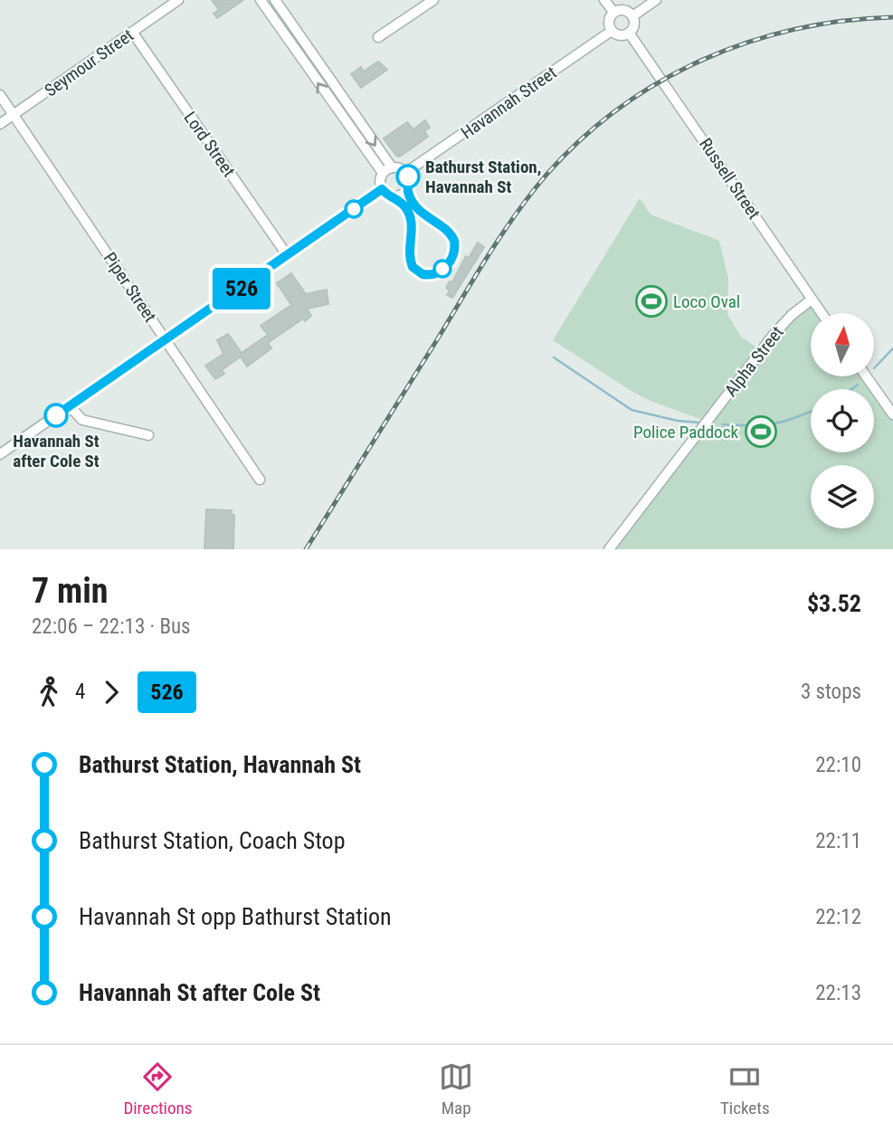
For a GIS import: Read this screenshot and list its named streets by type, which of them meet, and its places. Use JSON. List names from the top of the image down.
{
  "streets": {
    "street": [
      "Seymour Street",
      "Havannah Street",
      "Lord Street",
      "Russell Street",
      "Piper Street",
      "Alpha Street"
    ]
  },
  "crossings": [
    ["Seymour Street", "Lord Street"],
    ["Seymour Street", "Piper Street"],
    ["Havannah Street", "Russell Street"],
    ["Russell Street", "Alpha Street"]
  ],
  "places": {
    "other": ["Bathurst Station, Havannah St", "Havannah St after Cole St"],
    "sports": ["Loco Oval", "Police Paddock"]
  },
  "lines": ["bus line 526"],
  "north": "top",
  "page": {
    "on_map": "526",
    "heading": ["7 min", "22:06 – 22:13 · Bus", "$3.52"],
    "legs": ["4", "526", "3 stops"],
    "list": [
      {
        "name": "Bathurst Station, Havannah St",
        "value": "22:10"
      },
      {
        "name": "Bathurst Station, Coach Stop",
        "value": "22:11"
      },
      {
        "name": "Havannah St opp Bathurst Station",
        "value": "22:12"
      },
      {
        "name": "Havannah St after Cole St",
        "value": "22:13"
      }
    ],
    "tabs": ["Directions", "Map", "Tickets"]
  }
}
